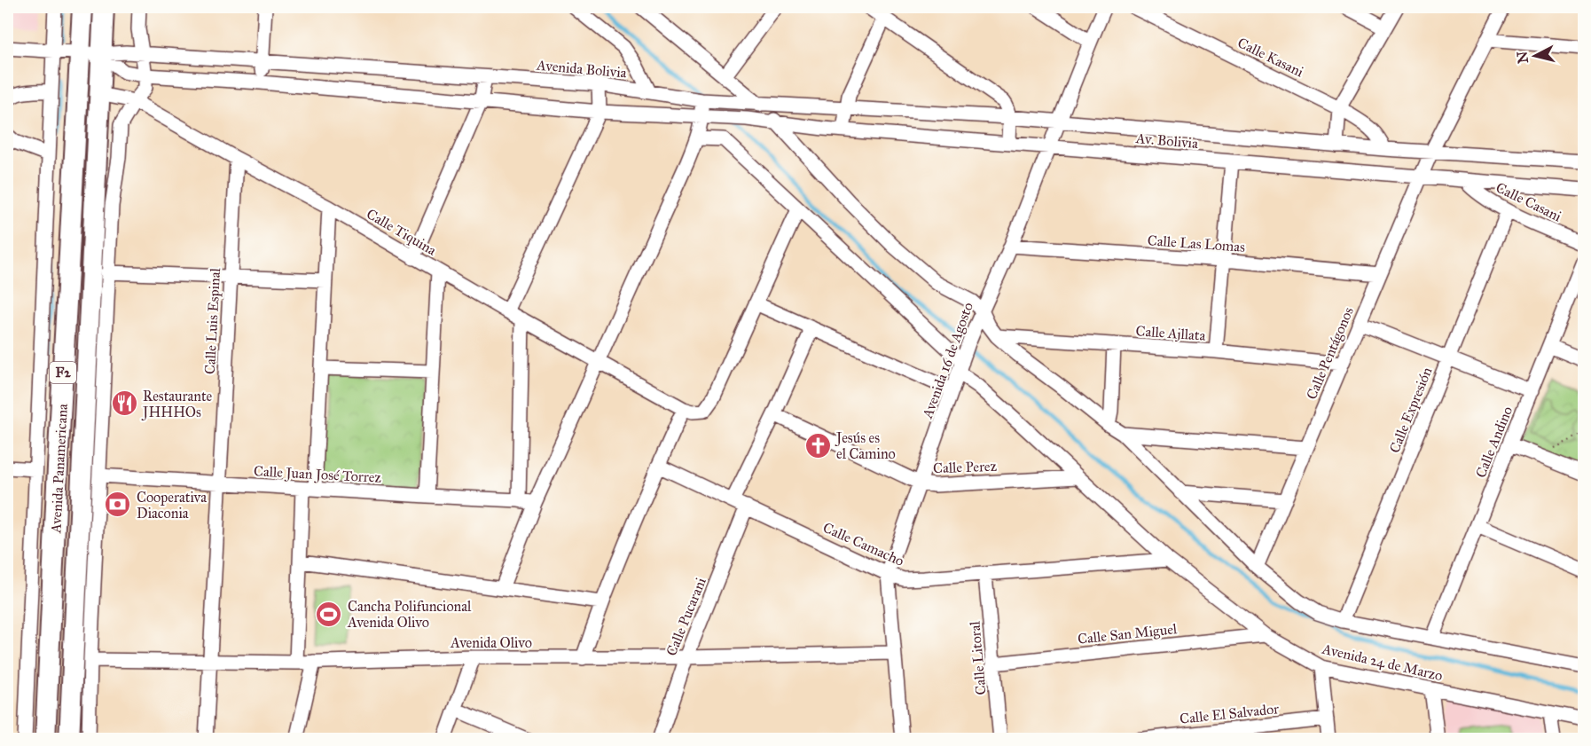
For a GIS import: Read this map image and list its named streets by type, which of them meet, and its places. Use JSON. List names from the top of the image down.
{
  "streets": {
    "highway": ["F2", "Avenida Panamericana"],
    "street": [
      "Calle Kasani",
      "Avenida Bolivia",
      "Av. Bolivia",
      "Calle Casani",
      "Calle Tiquina",
      "Calle Las Lomas",
      "Calle Luis Espinal",
      "Calle Ajllata",
      "Calle Pentágonos",
      "Avenida 16 de Agosto",
      "Calle Expresión",
      "Calle Andino",
      "Calle Perez",
      "Calle Juan José Torrez",
      "Calle Camacho",
      "Calle Pucarani",
      "Calle San Miguel",
      "Avenida Olivo",
      "Calle Litoral",
      "Avenida 24 de Marzo",
      "Calle El Salvador"
    ]
  },
  "crossings": [
    ["Calle Kasani", "Av. Bolivia"],
    ["Avenida Bolivia", "Av. Bolivia"],
    ["Avenida Bolivia", "Avenida 16 de Agosto"],
    ["Avenida Bolivia", "Avenida Panamericana"],
    ["Av. Bolivia", "Calle Casani"],
    ["Av. Bolivia", "Calle Pentágonos"],
    ["Av. Bolivia", "Avenida 16 de Agosto"],
    ["Calle Casani", "Calle Expresión"],
    ["Calle Tiquina", "Calle Luis Espinal"],
    ["Calle Tiquina", "Avenida Panamericana"],
    ["Calle Las Lomas", "Calle Pentágonos"],
    ["Calle Las Lomas", "Avenida 16 de Agosto"],
    ["Calle Luis Espinal", "Calle Juan José Torrez"],
    ["Calle Luis Espinal", "Avenida Olivo"],
    ["Calle Ajllata", "Calle Pentágonos"],
    ["Avenida 16 de Agosto", "Calle Perez"],
    ["Avenida 16 de Agosto", "Calle Camacho"],
    ["Avenida 16 de Agosto", "Avenida Olivo"],
    ["Avenida 16 de Agosto", "Avenida 24 de Marzo"],
    ["Calle Perez", "Avenida 24 de Marzo"],
    ["Calle Camacho", "Calle Pucarani"],
    ["Calle Camacho", "Calle Litoral"],
    ["Calle Camacho", "Avenida 24 de Marzo"],
    ["Calle Pucarani", "Avenida Olivo"],
    ["Calle San Miguel", "Calle Litoral"],
    ["Calle San Miguel", "Avenida 24 de Marzo"]
  ],
  "places": {
    "restaurant": ["Restaurante JHHHOs"],
    "church": ["Jesús es el Camino"],
    "bank": ["Cooperativa Diaconia"],
    "sports": ["Cancha Polifuncional Avenida Olivo"]
  },
  "north": "left"
}
